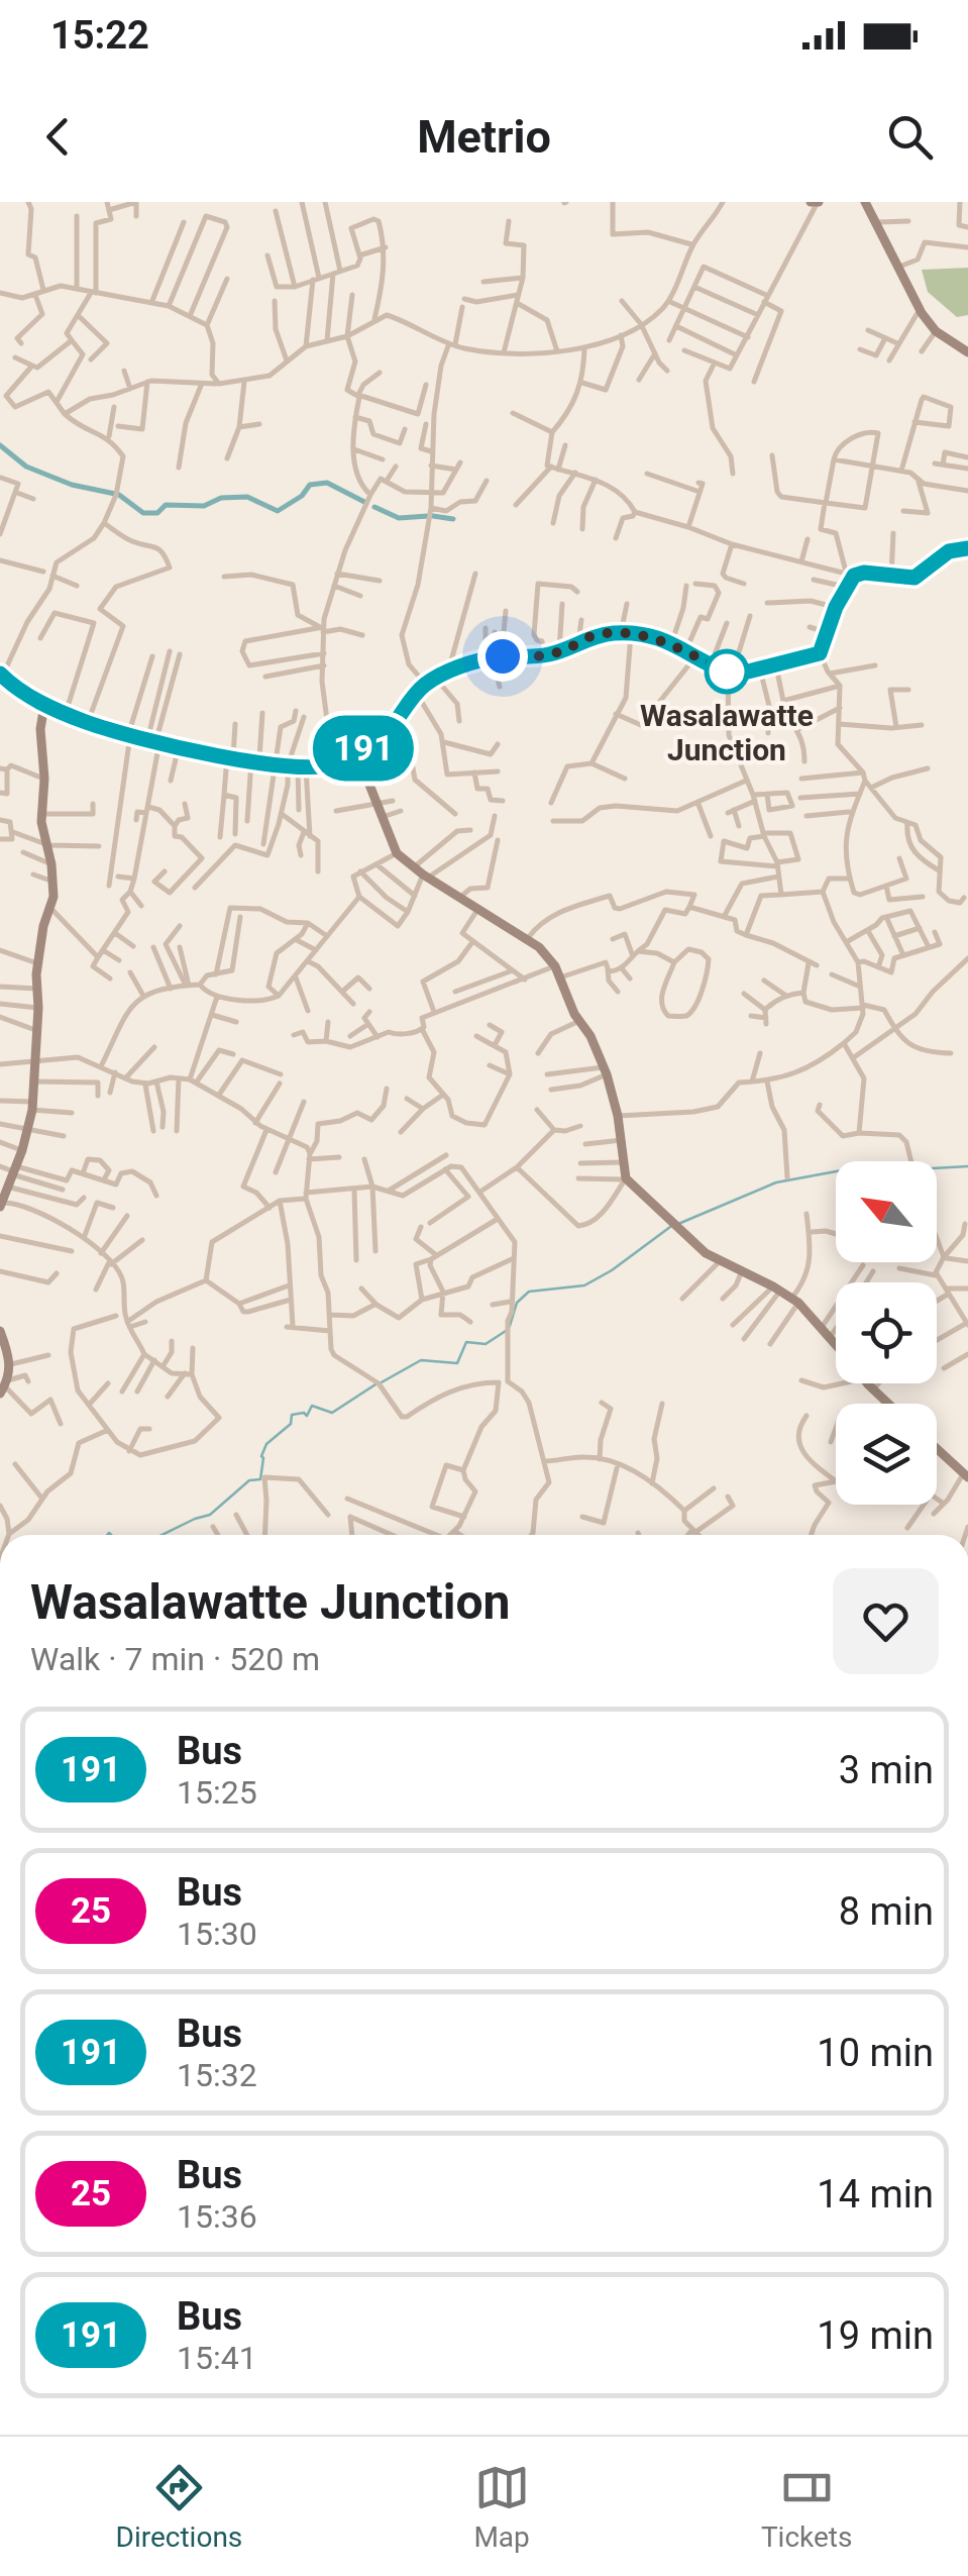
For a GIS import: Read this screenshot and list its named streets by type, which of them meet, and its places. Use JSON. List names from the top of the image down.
{
  "places": ["Wasalawatte Junction"],
  "lines": ["bus line 191"],
  "north": "top left",
  "page": {
    "status": "15:22",
    "header": "Metrio",
    "on_map": "191",
    "heading": ["Wasalawatte Junction", "Walk · 7 min · 520 m"],
    "list": [
      {
        "mark": "191",
        "name": "Bus",
        "note": "15:25",
        "value": "3 min"
      },
      {
        "mark": "25",
        "name": "Bus",
        "note": "15:30",
        "value": "8 min"
      },
      {
        "mark": "191",
        "name": "Bus",
        "note": "15:32",
        "value": "10 min"
      },
      {
        "mark": "25",
        "name": "Bus",
        "note": "15:36",
        "value": "14 min"
      },
      {
        "mark": "191",
        "name": "Bus",
        "note": "15:41",
        "value": "19 min"
      }
    ],
    "tabs": ["Directions", "Map", "Tickets"]
  }
}
